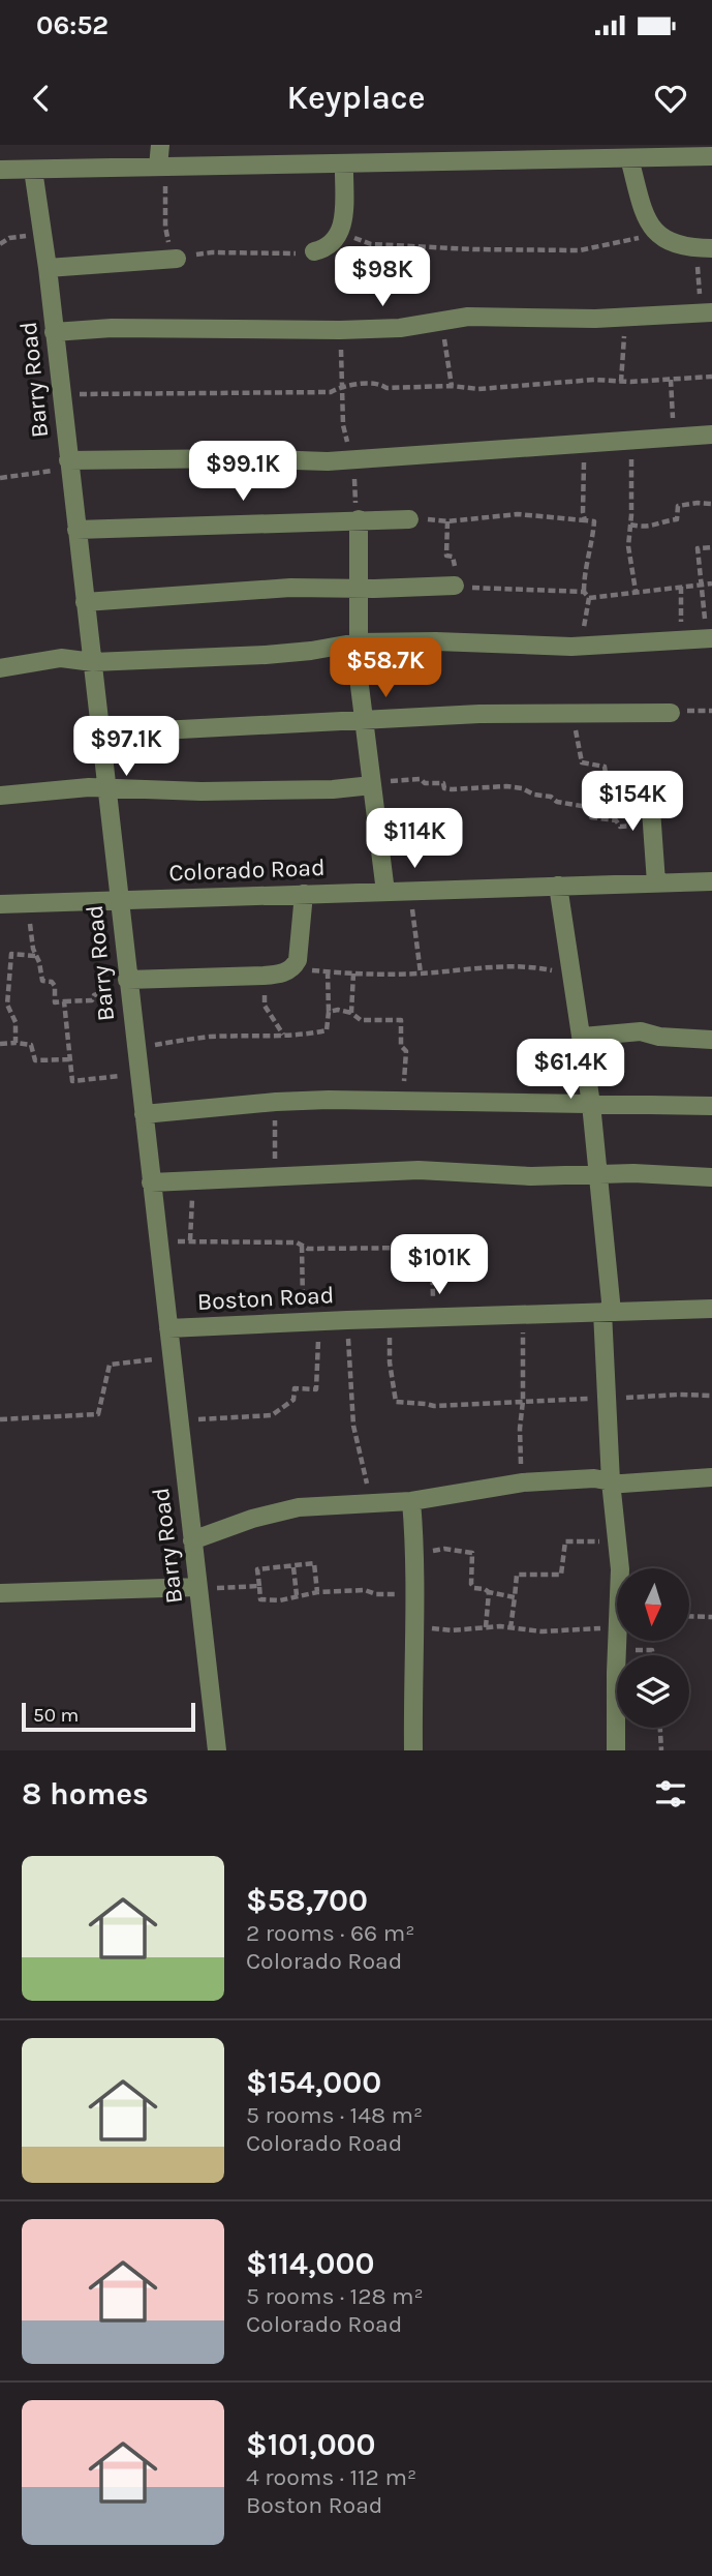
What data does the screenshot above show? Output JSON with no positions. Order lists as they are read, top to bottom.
{
  "streets": {
    "street": ["Barry Road", "Colorado Road", "Boston Road"]
  },
  "crossings": [
    ["Barry Road", "Colorado Road"],
    ["Barry Road", "Boston Road"]
  ],
  "scale_bar": "50 m",
  "north": "bottom",
  "page": {
    "status": "06:52",
    "header": "Keyplace",
    "price": [
      "$98K",
      "$99.1K",
      "$58.7K",
      "$97.1K",
      "$154K",
      "$114K",
      "$61.4K",
      "$101K"
    ],
    "scale": "50 m",
    "heading": "8 homes",
    "list": [
      {
        "name": "$58,700",
        "note": "2 rooms · 66 m² · Colorado Road"
      },
      {
        "name": "$154,000",
        "note": "5 rooms · 148 m² · Colorado Road"
      },
      {
        "name": "$114,000",
        "note": "5 rooms · 128 m² · Colorado Road"
      },
      {
        "name": "$101,000",
        "note": "4 rooms · 112 m² · Boston Road"
      }
    ]
  }
}
